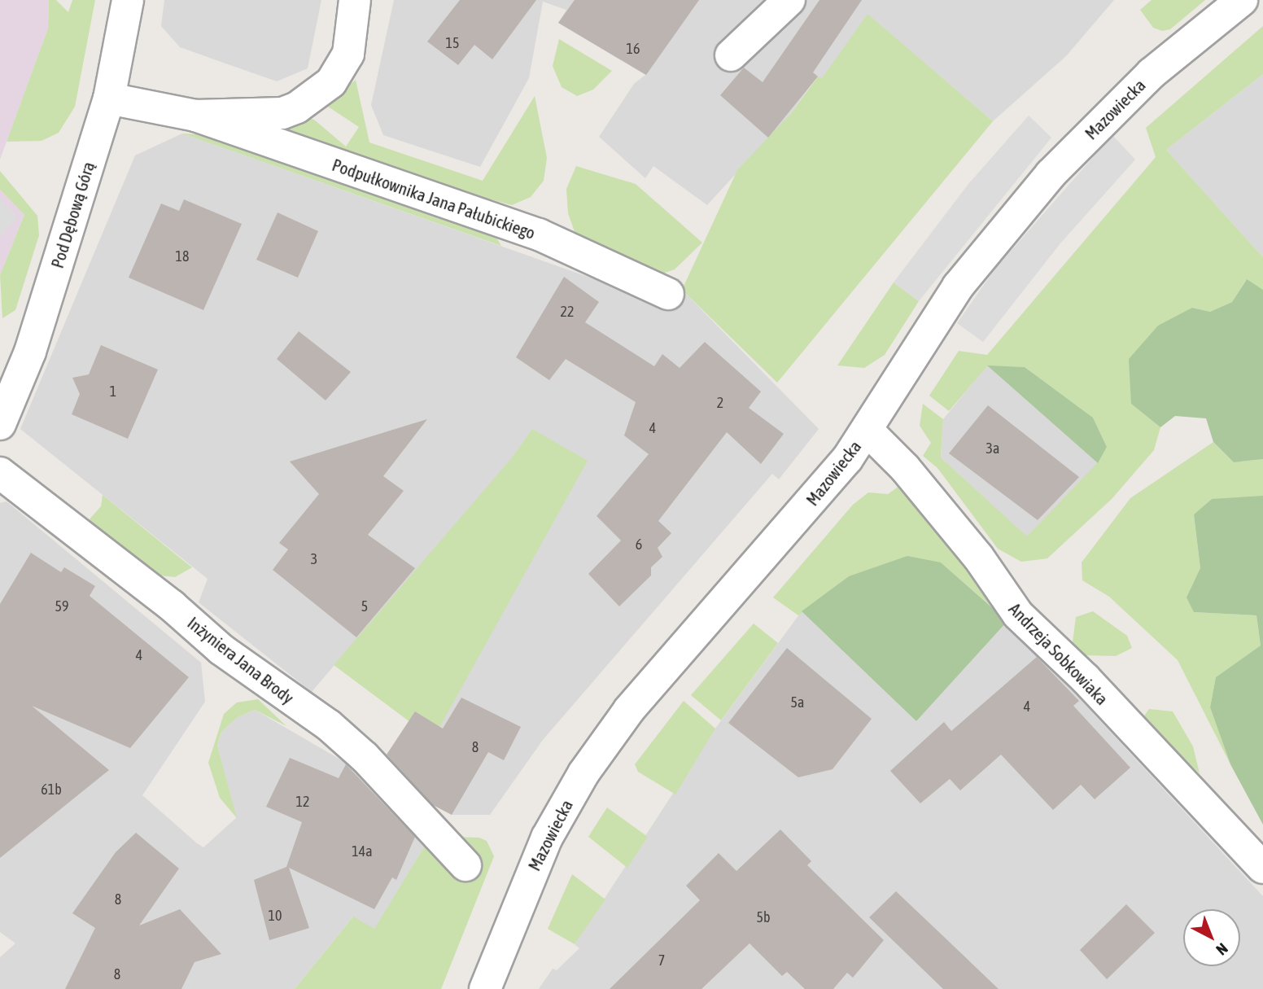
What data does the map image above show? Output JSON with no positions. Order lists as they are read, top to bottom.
{
  "streets": {
    "street": [
      "Mazowiecka",
      "Podpułkownika Jana Pałubickiego",
      "Pod Dębową Górą",
      "Andrzeja Sobkowiaka",
      "Inżyniera Jana Brody"
    ]
  },
  "crossings": [
    ["Mazowiecka", "Andrzeja Sobkowiaka"],
    ["Podpułkownika Jana Pałubickiego", "Pod Dębową Górą"]
  ],
  "house_numbers": [
    "15",
    "16",
    "18",
    "22",
    "1",
    "2",
    "4",
    "3a",
    "6",
    "3",
    "59",
    "5",
    "4",
    "5a",
    "4",
    "8",
    "61b",
    "12",
    "14a",
    "8",
    "10",
    "5b",
    "7",
    "8"
  ],
  "north": "bottom right"
}
